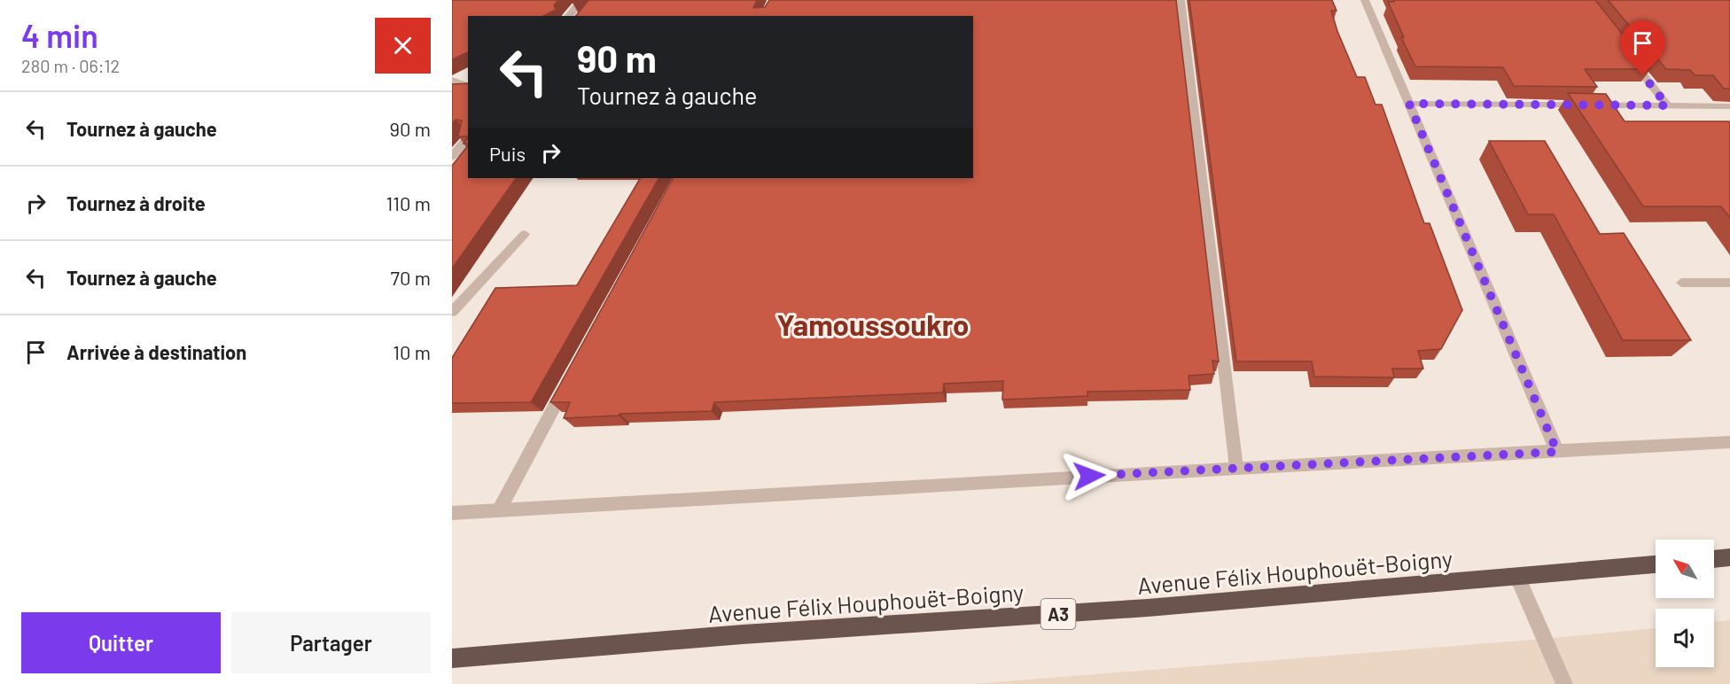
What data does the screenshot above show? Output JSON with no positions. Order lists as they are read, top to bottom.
{
  "streets": {
    "highway": ["Avenue Félix Houphouët-Boigny", "A3"]
  },
  "districts": ["Yamoussoukro"],
  "north": "top left",
  "page": {
    "heading": ["4 min", "280 m · 06:12"],
    "turn": ["90 m", "Tournez à gauche"],
    "list": [
      {
        "name": "Tournez à gauche",
        "value": "90 m"
      },
      {
        "name": "Tournez à droite",
        "value": "110 m"
      },
      {
        "name": "Tournez à gauche",
        "value": "70 m"
      },
      {
        "name": "Arrivée à destination",
        "value": "10 m"
      }
    ],
    "then": "Puis",
    "buttons": ["Quitter", "Partager"]
  }
}
